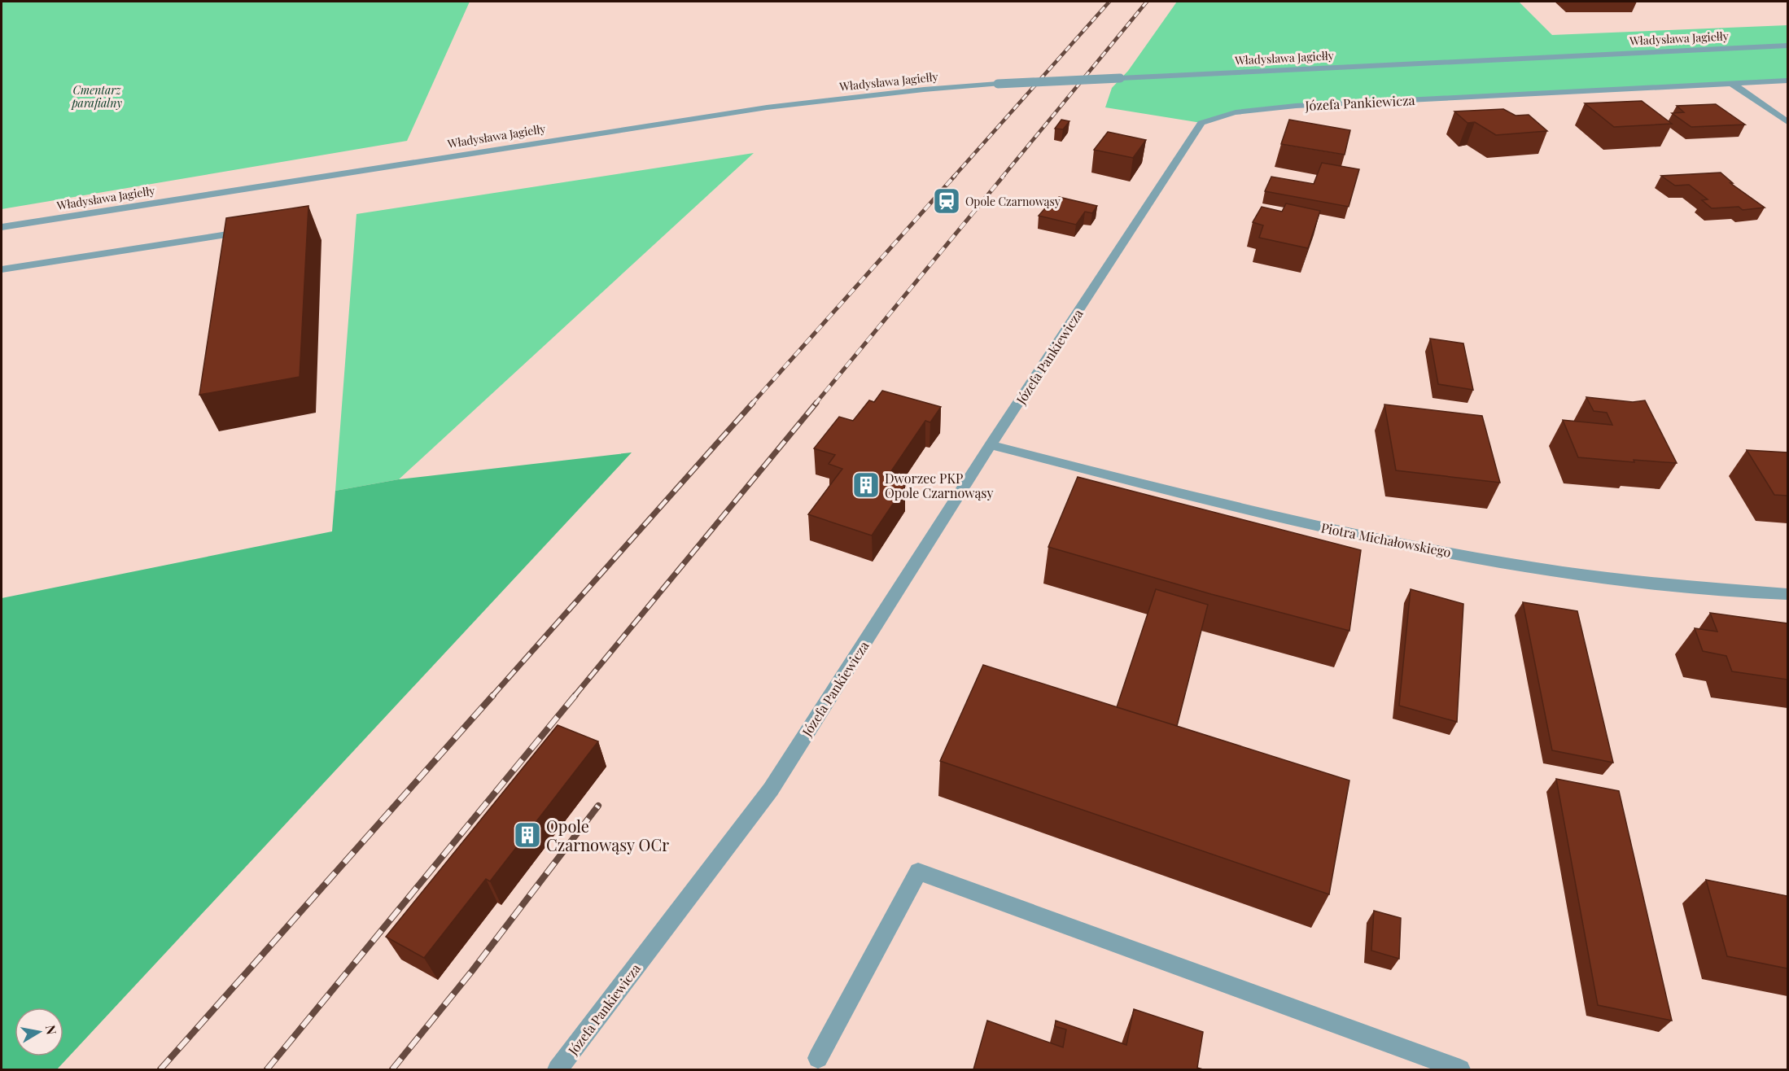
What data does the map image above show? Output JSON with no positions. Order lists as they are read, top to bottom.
{
  "streets": {
    "street": ["Władysława Jagiełły", "Józefa Pankiewicza", "Piotra Michałowskiego"]
  },
  "crossings": [
    ["Józefa Pankiewicza", "Piotra Michałowskiego"]
  ],
  "parks": ["Cmentarz parafialny"],
  "places": {
    "station": ["Opole Czarnowąsy"],
    "building": ["Dworzec PKP Opole Czarnowąsy", "Opole Czarnowąsy OCr"]
  },
  "north": "right"
}
